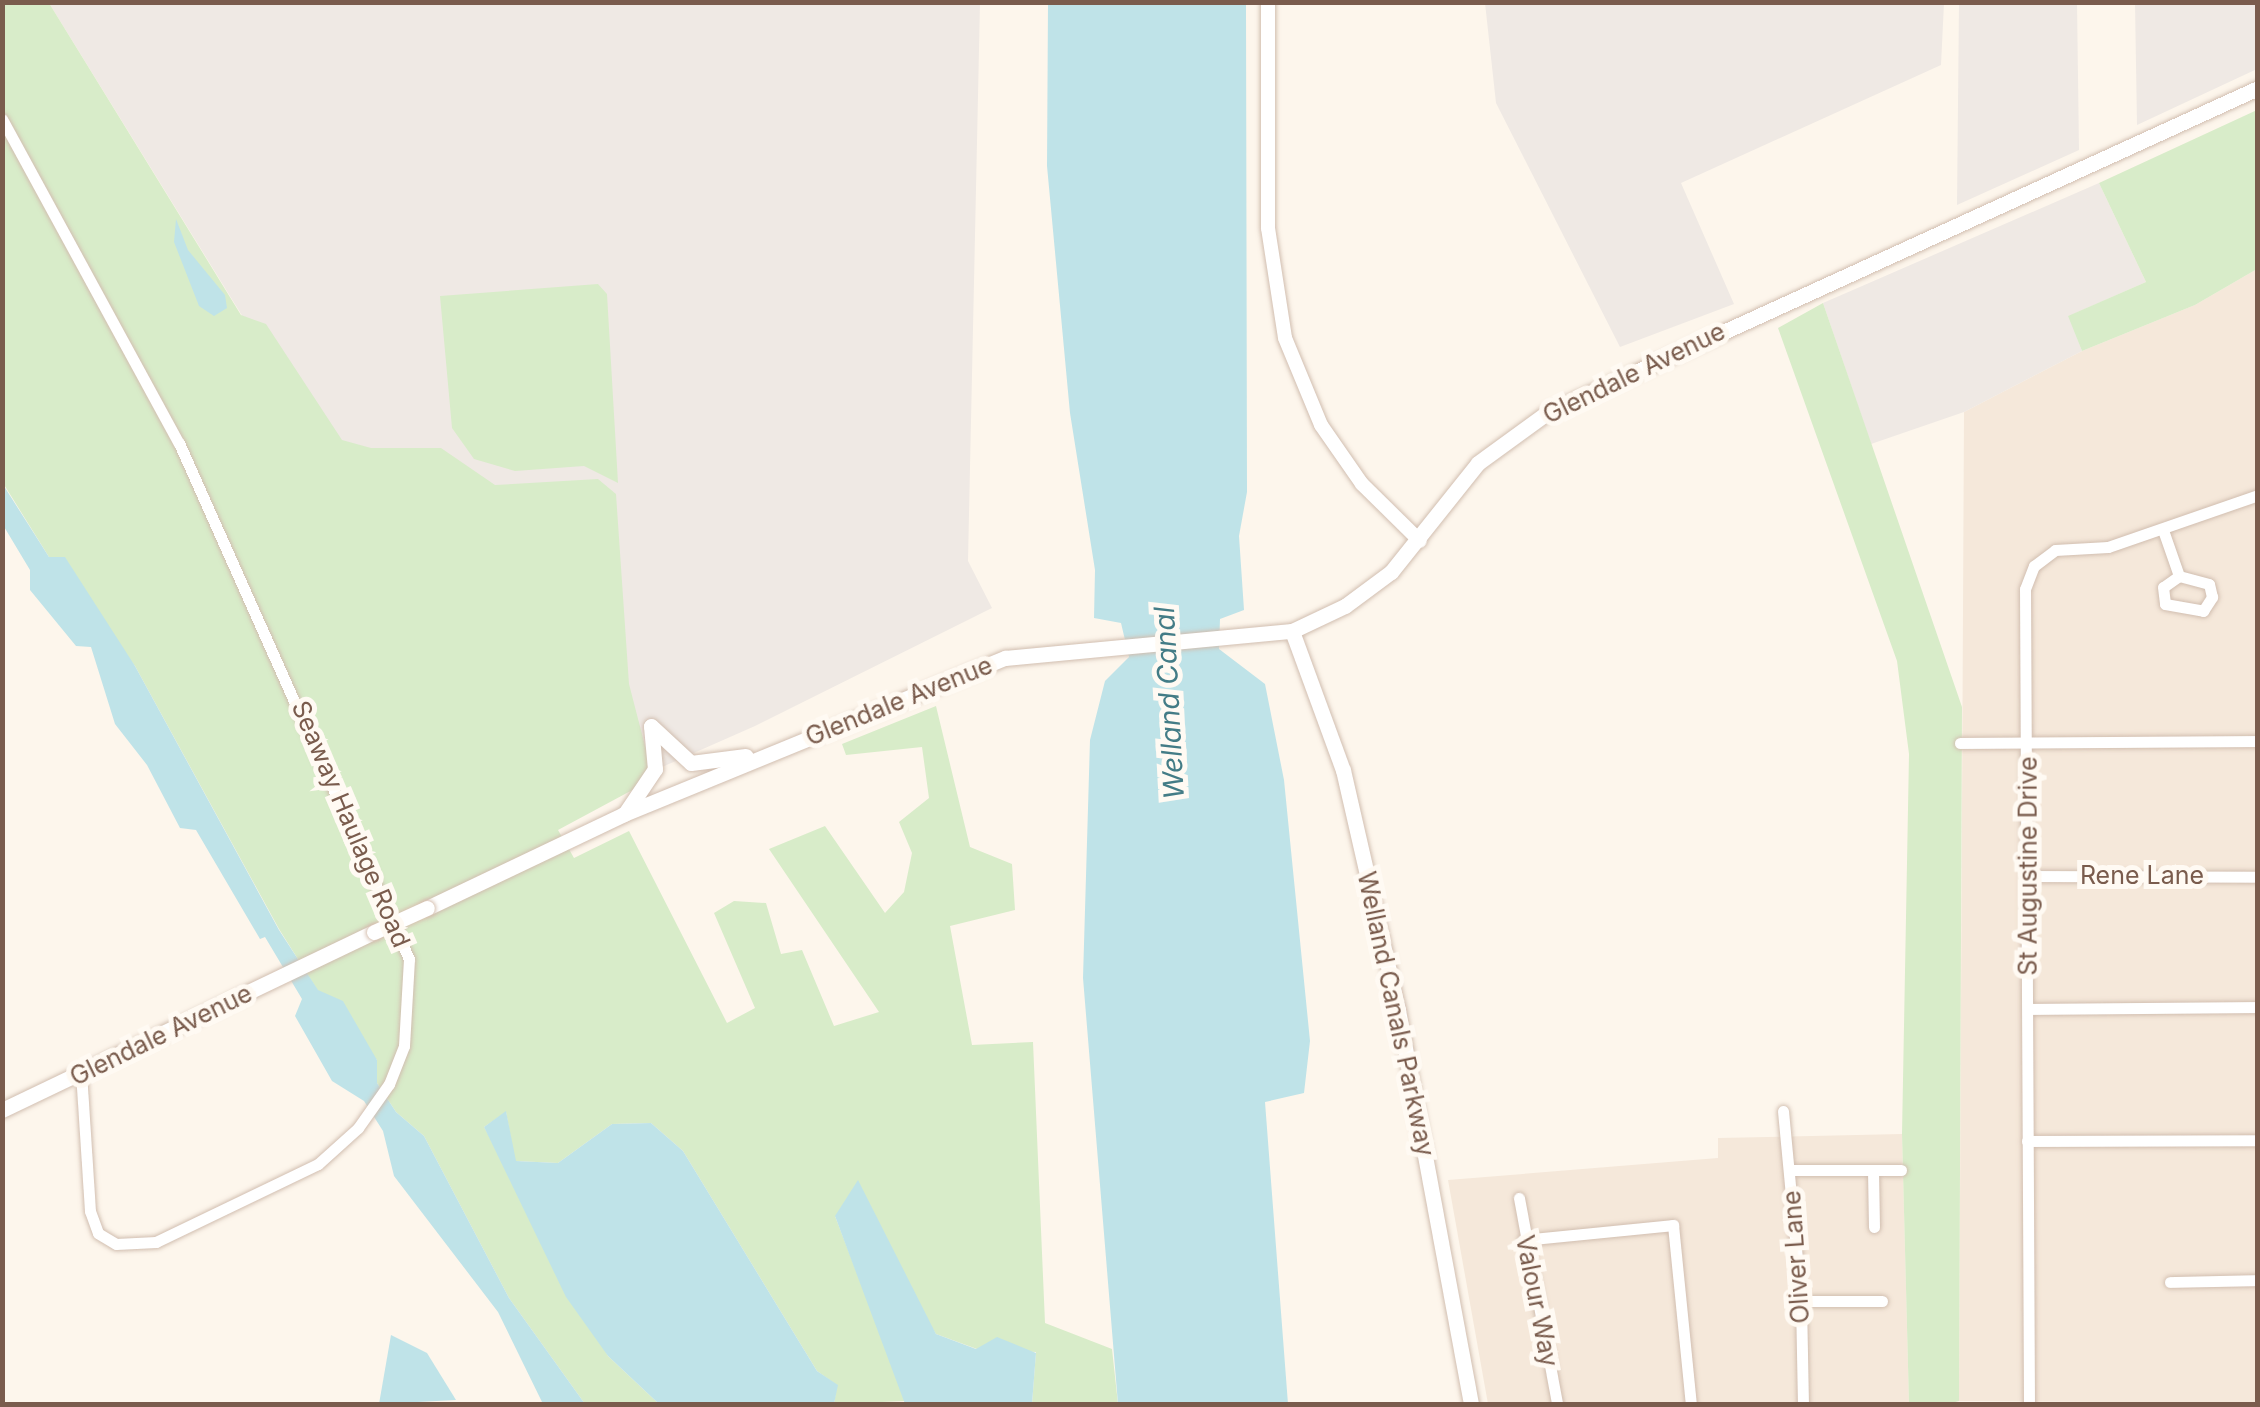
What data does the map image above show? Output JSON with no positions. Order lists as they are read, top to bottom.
{
  "streets": {
    "main road": ["Glendale Avenue", "Welland Canals Parkway"],
    "street": [
      "Seaway Haulage Road",
      "St Augustine Drive",
      "Rene Lane",
      "Oliver Lane",
      "Valour Way"
    ]
  },
  "crossings": [
    ["Glendale Avenue", "Seaway Haulage Road"],
    ["Glendale Avenue", "Welland Canals Parkway"],
    ["St Augustine Drive", "Rene Lane"]
  ],
  "water": ["Welland Canal"]
}
